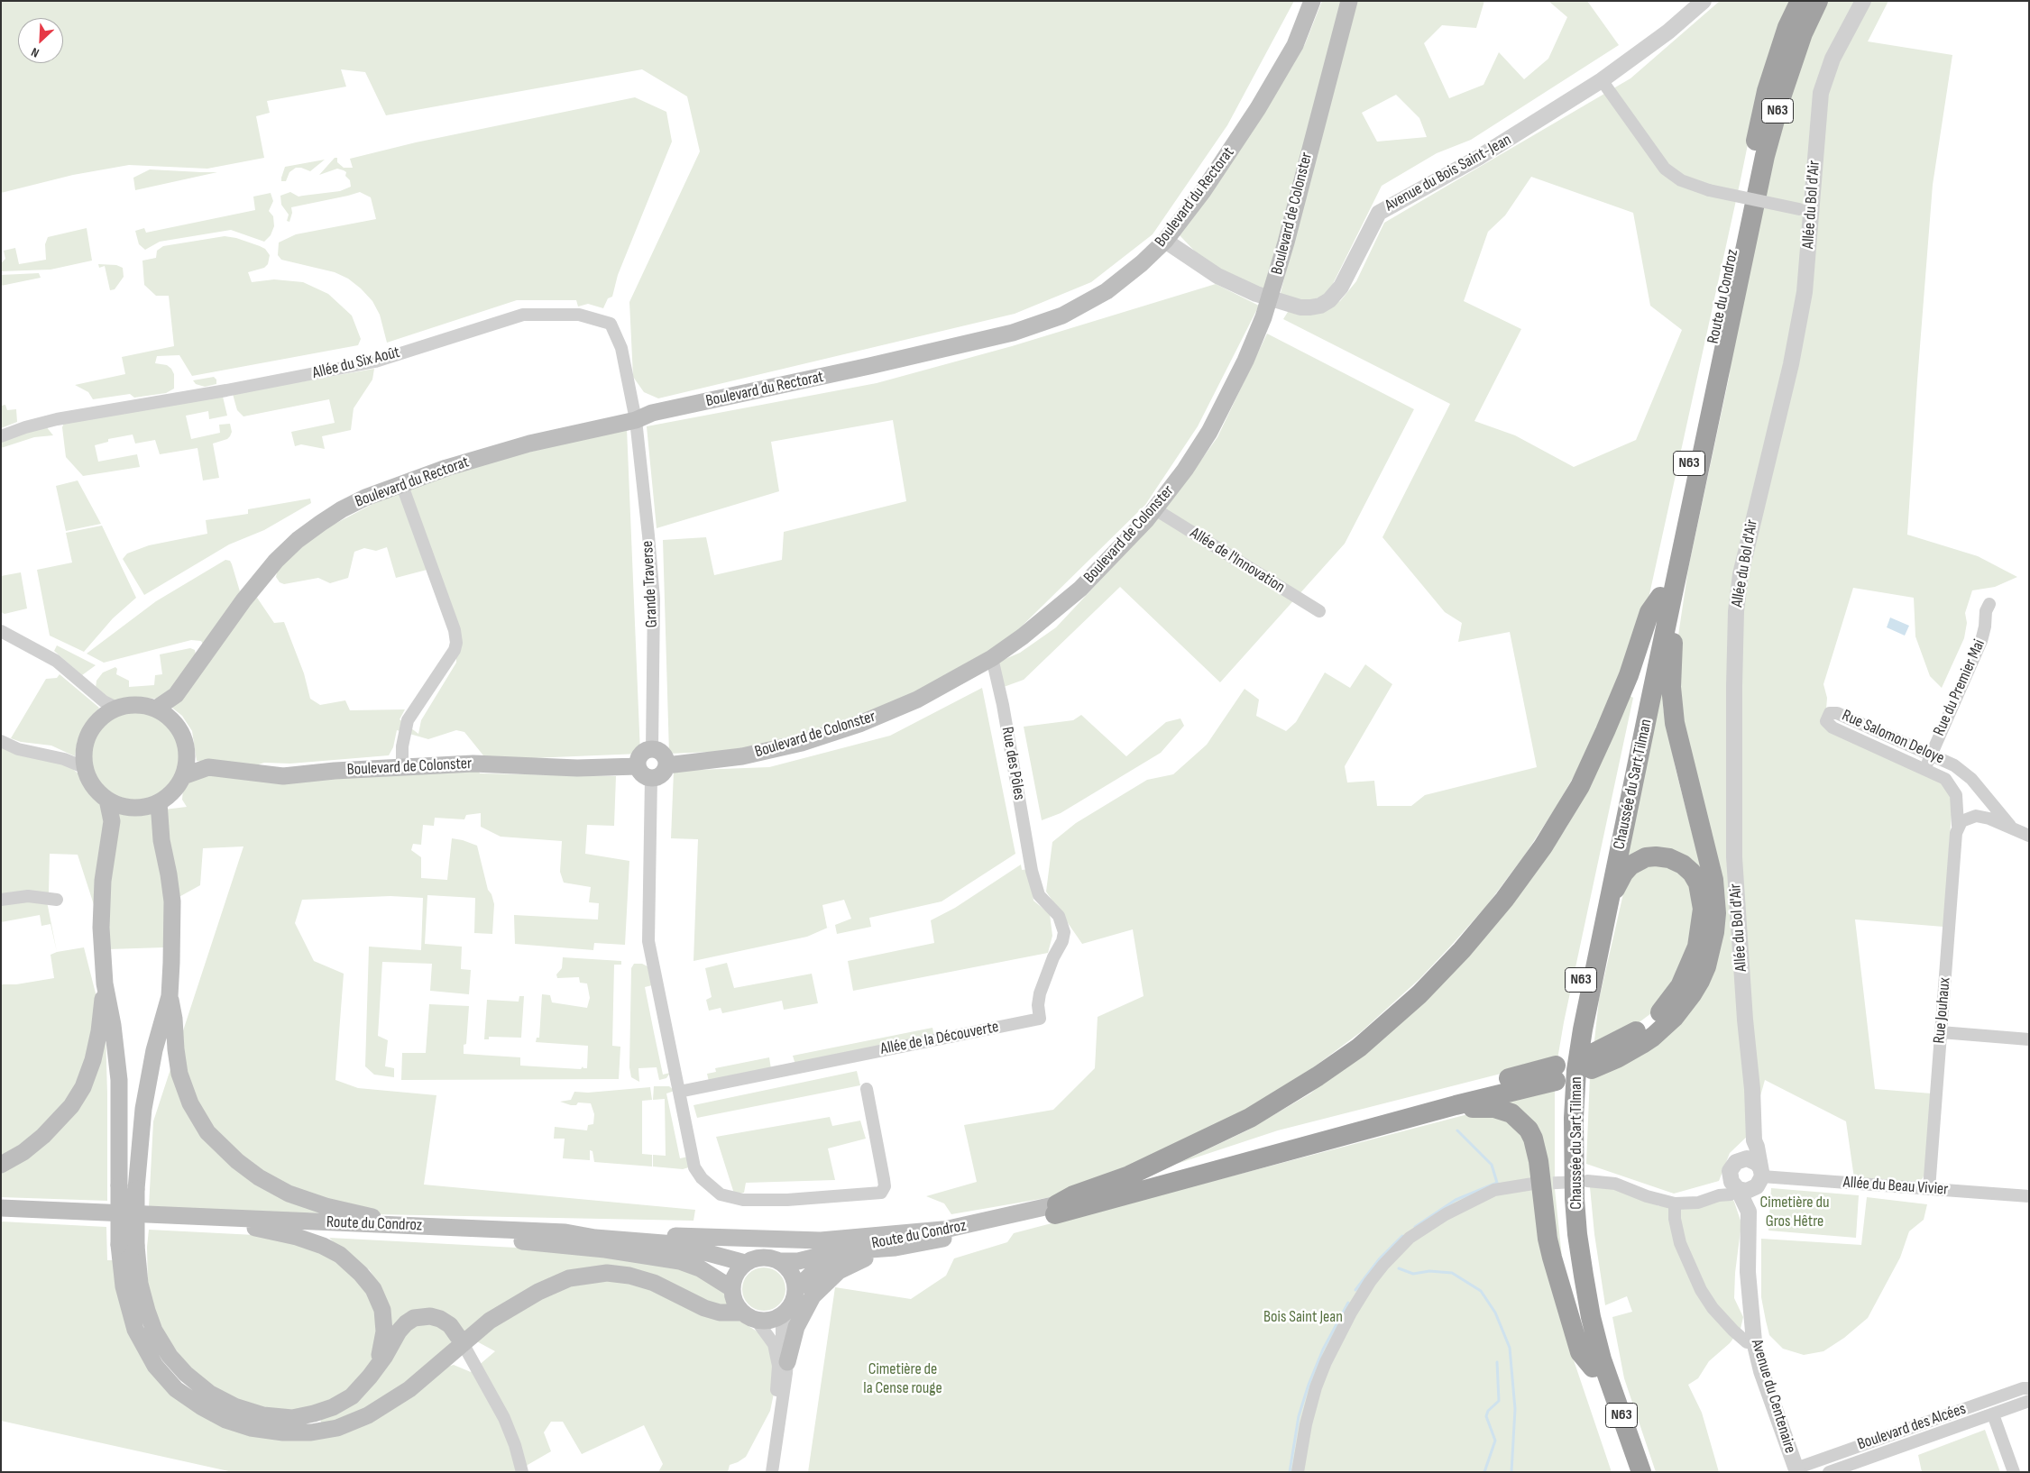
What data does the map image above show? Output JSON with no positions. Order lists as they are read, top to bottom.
{
  "streets": {
    "highway": ["N63", "Route du Condroz", "Chaussée du Sart Tilman"],
    "main road": ["Boulevard du Rectorat", "Boulevard de Colonster"],
    "street": [
      "Avenue du Bois Saint-Jean",
      "Allée du Bol d'Air",
      "Allée du Six Août",
      "Allée de l'Innovation",
      "Grande Traverse",
      "Rue du Premier Mai",
      "Rue Salomon Deloye",
      "Rue des Pôles",
      "Rue Jouhaux",
      "Allée de la Découverte",
      "Allée du Beau Vivier",
      "Avenue du Centenaire",
      "Boulevard des Alcées"
    ]
  },
  "crossings": [
    ["Avenue du Bois Saint-Jean", "Boulevard du Rectorat"],
    ["Avenue du Bois Saint-Jean", "Boulevard de Colonster"],
    ["Boulevard du Rectorat", "Boulevard de Colonster"],
    ["Boulevard du Rectorat", "Allée du Six Août"],
    ["Boulevard du Rectorat", "Grande Traverse"],
    ["Allée du Bol d'Air", "Allée du Beau Vivier"],
    ["Allée du Bol d'Air", "Avenue du Centenaire"],
    ["Boulevard de Colonster", "Allée de l'Innovation"],
    ["Boulevard de Colonster", "Grande Traverse"],
    ["Boulevard de Colonster", "Rue des Pôles"],
    ["Route du Condroz", "Chaussée du Sart Tilman"],
    ["Allée du Six Août", "Grande Traverse"],
    ["Rue du Premier Mai", "Rue Salomon Deloye"],
    ["Rue Salomon Deloye", "Rue Jouhaux"],
    ["Rue des Pôles", "Allée de la Découverte"],
    ["Rue Jouhaux", "Allée du Beau Vivier"],
    ["Allée du Beau Vivier", "Avenue du Centenaire"],
    ["Avenue du Centenaire", "Boulevard des Alcées"]
  ],
  "parks": ["Cimetière du Gros Hêtre", "Bois Saint Jean", "Cimetière de la Cense rouge"],
  "north": "bottom left"
}
